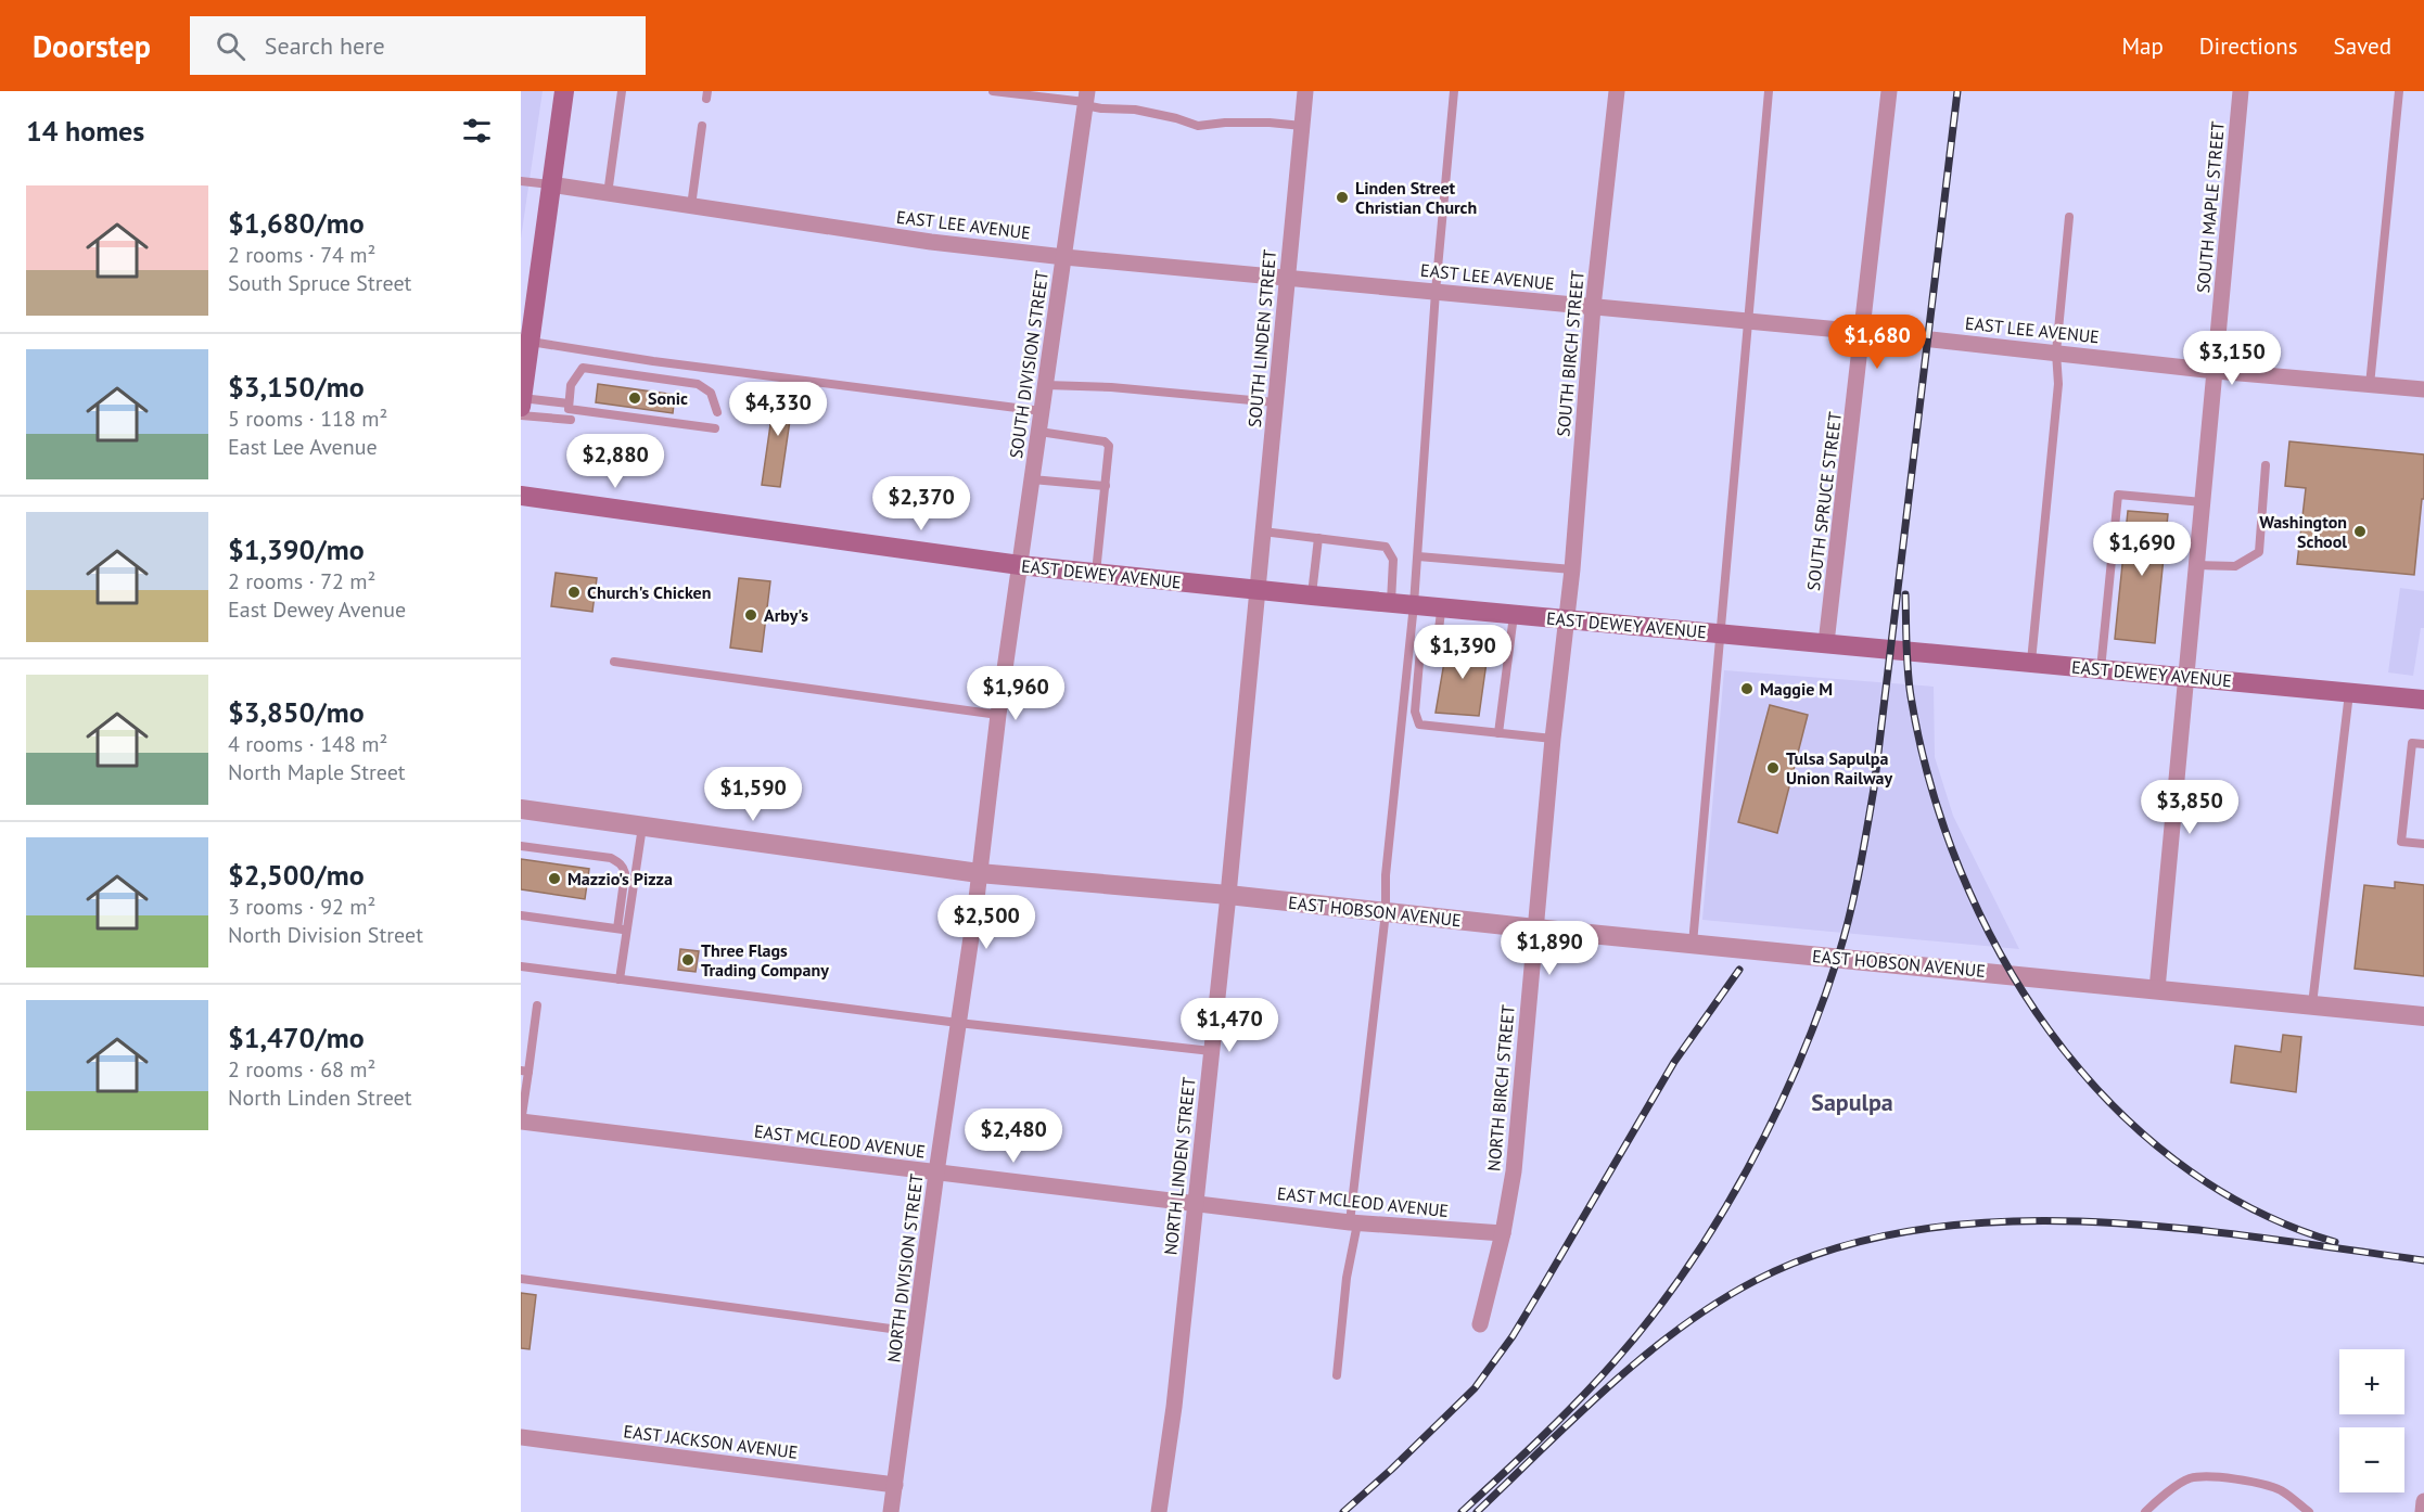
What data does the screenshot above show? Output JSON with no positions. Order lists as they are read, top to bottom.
{
  "streets": {
    "main road": ["EAST DEWEY AVENUE"],
    "street": [
      "SOUTH MAPLE STREET",
      "EAST LEE AVENUE",
      "SOUTH LINDEN STREET",
      "SOUTH BIRCH STREET",
      "SOUTH DIVISION STREET",
      "SOUTH SPRUCE STREET",
      "EAST HOBSON AVENUE",
      "NORTH BIRCH STREET",
      "EAST MCLEOD AVENUE",
      "NORTH LINDEN STREET",
      "NORTH DIVISION STREET",
      "EAST JACKSON AVENUE"
    ]
  },
  "crossings": [
    ["SOUTH MAPLE STREET", "EAST LEE AVENUE"],
    ["SOUTH MAPLE STREET", "EAST DEWEY AVENUE"],
    ["SOUTH MAPLE STREET", "EAST HOBSON AVENUE"],
    ["EAST LEE AVENUE", "SOUTH LINDEN STREET"],
    ["EAST LEE AVENUE", "SOUTH BIRCH STREET"],
    ["EAST LEE AVENUE", "SOUTH DIVISION STREET"],
    ["EAST LEE AVENUE", "SOUTH SPRUCE STREET"],
    ["SOUTH LINDEN STREET", "EAST DEWEY AVENUE"],
    ["SOUTH LINDEN STREET", "NORTH LINDEN STREET"],
    ["SOUTH BIRCH STREET", "EAST DEWEY AVENUE"],
    ["SOUTH BIRCH STREET", "NORTH BIRCH STREET"],
    ["SOUTH DIVISION STREET", "EAST DEWEY AVENUE"],
    ["SOUTH DIVISION STREET", "NORTH DIVISION STREET"],
    ["SOUTH SPRUCE STREET", "EAST DEWEY AVENUE"],
    ["EAST DEWEY AVENUE", "NORTH BIRCH STREET"],
    ["EAST DEWEY AVENUE", "NORTH LINDEN STREET"],
    ["EAST DEWEY AVENUE", "NORTH DIVISION STREET"],
    ["EAST HOBSON AVENUE", "NORTH BIRCH STREET"],
    ["EAST HOBSON AVENUE", "NORTH LINDEN STREET"],
    ["EAST HOBSON AVENUE", "NORTH DIVISION STREET"],
    ["NORTH BIRCH STREET", "EAST MCLEOD AVENUE"],
    ["EAST MCLEOD AVENUE", "NORTH LINDEN STREET"],
    ["EAST MCLEOD AVENUE", "NORTH DIVISION STREET"],
    ["NORTH DIVISION STREET", "EAST JACKSON AVENUE"]
  ],
  "districts": ["Sapulpa"],
  "places": [
    "Linden Street Christian Church",
    "Sonic",
    "Washington School",
    "Church's Chicken",
    "Arby's",
    "Maggie M",
    "Tulsa Sapulpa Union Railway",
    "Mazzio's Pizza",
    "Three Flags Trading Company"
  ],
  "page": {
    "header": "Doorstep",
    "search": "Search here",
    "nav": ["Map", "Directions", "Saved"],
    "heading": "14 homes",
    "list": [
      {
        "name": "$1,680/mo",
        "note": "2 rooms · 74 m² · South Spruce Street"
      },
      {
        "name": "$3,150/mo",
        "note": "5 rooms · 118 m² · East Lee Avenue"
      },
      {
        "name": "$1,390/mo",
        "note": "2 rooms · 72 m² · East Dewey Avenue"
      },
      {
        "name": "$3,850/mo",
        "note": "4 rooms · 148 m² · North Maple Street"
      },
      {
        "name": "$2,500/mo",
        "note": "3 rooms · 92 m² · North Division Street"
      },
      {
        "name": "$1,470/mo",
        "note": "2 rooms · 68 m² · North Linden Street"
      }
    ],
    "price": [
      "$1,680",
      "$3,150",
      "$4,330",
      "$2,880",
      "$2,370",
      "$1,690",
      "$1,390",
      "$1,960",
      "$1,590",
      "$3,850",
      "$2,500",
      "$1,890",
      "$1,470",
      "$2,480"
    ],
    "map_buttons": ["+", "−"]
  }
}
